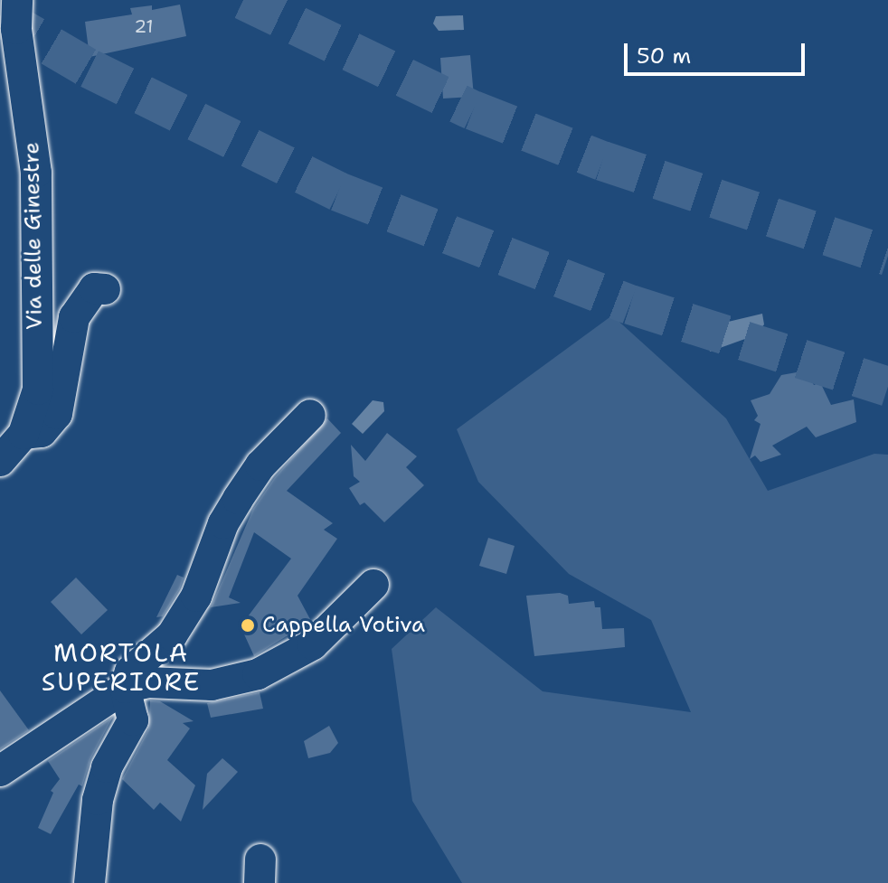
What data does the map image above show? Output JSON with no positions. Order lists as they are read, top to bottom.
{
  "streets": {
    "street": ["Via delle Ginestre"]
  },
  "districts": ["MORTOLA SUPERIORE"],
  "places": ["Cappella Votiva"],
  "house_numbers": ["21"],
  "scale_bar": "50 m"
}
